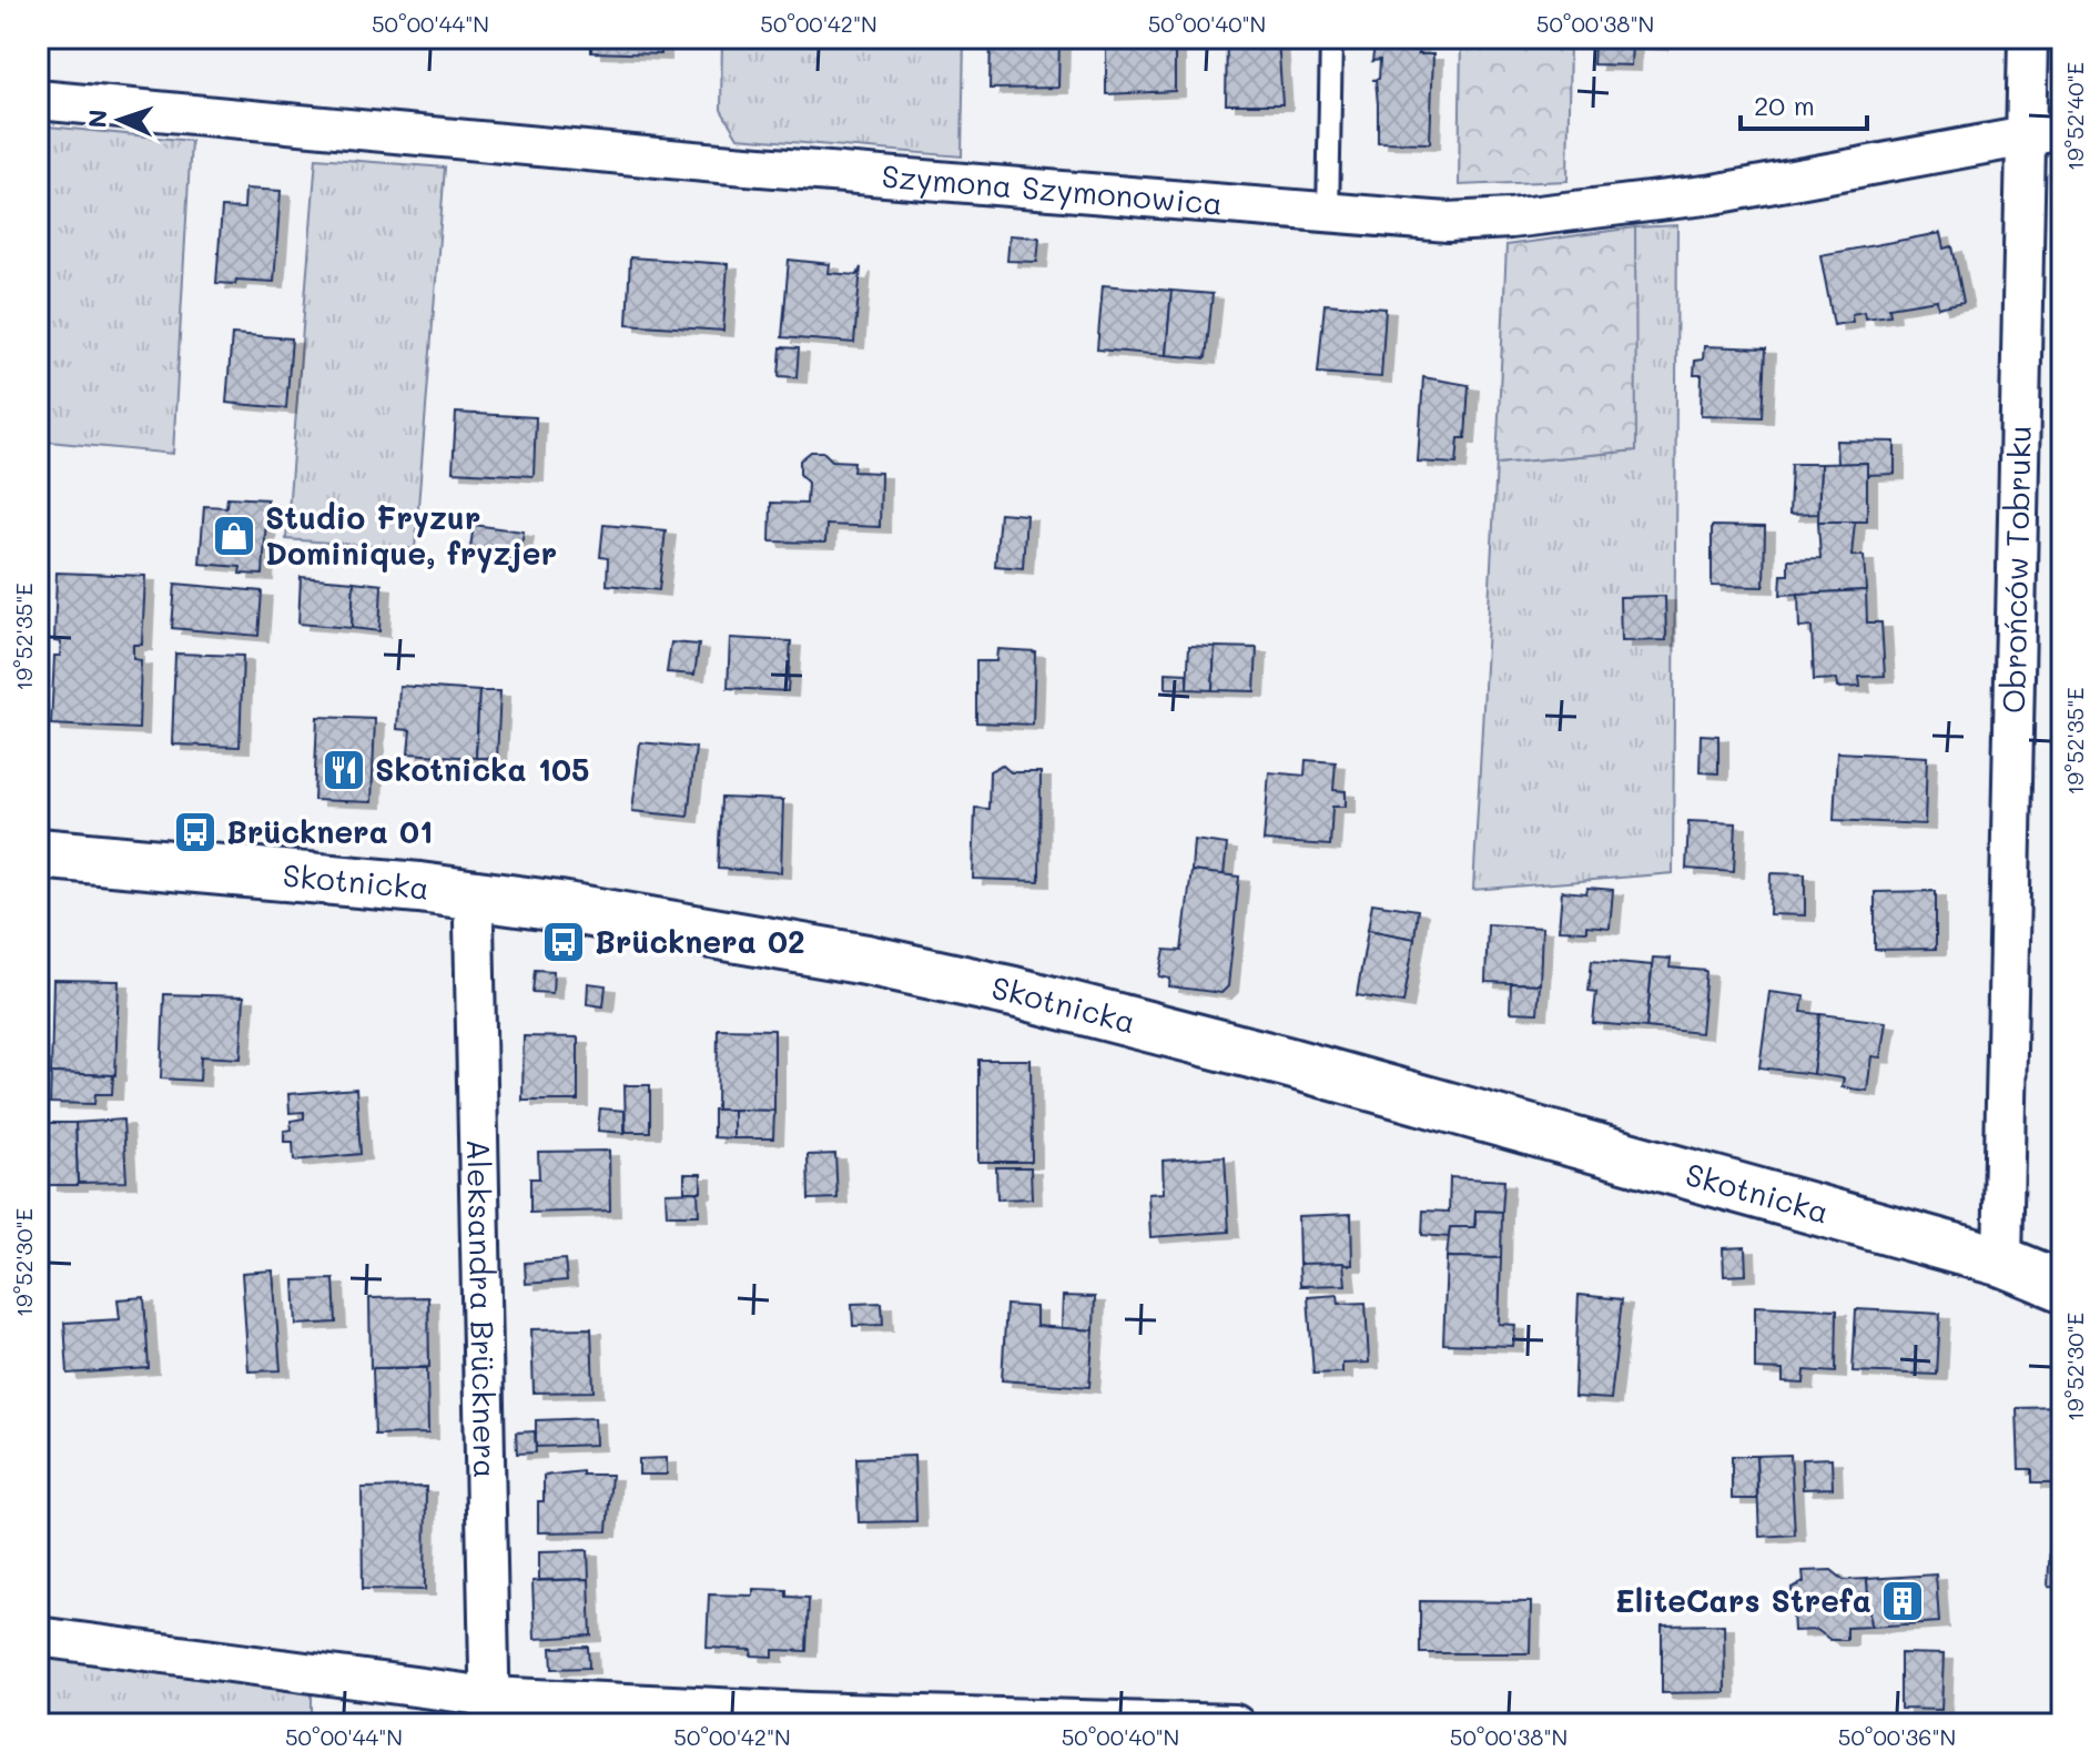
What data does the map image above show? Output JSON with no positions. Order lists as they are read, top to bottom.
{
  "streets": {
    "street": [
      "Szymona Szymonowica",
      "Obrońców Tobruku",
      "Skotnicka",
      "Aleksandra Brücknera"
    ]
  },
  "crossings": [
    ["Szymona Szymonowica", "Obrońców Tobruku"],
    ["Obrońców Tobruku", "Skotnicka"],
    ["Skotnicka", "Aleksandra Brücknera"]
  ],
  "places": {
    "shop": ["Studio Fryzur Dominique, fryzjer"],
    "restaurant": ["Skotnicka 105"],
    "bus stop": ["Brücknera 01", "Brücknera 02"],
    "building": ["EliteCars Strefa"]
  },
  "scale_bar": "20 m",
  "north": "left",
  "coordinates": [
    "50°00'44\"N",
    "50°00'42\"N",
    "50°00'40\"N",
    "50°00'38\"N",
    "19°52'40\"E",
    "19°52'35\"E",
    "19°52'30\"E",
    "50°00'36\"N"
  ]
}
